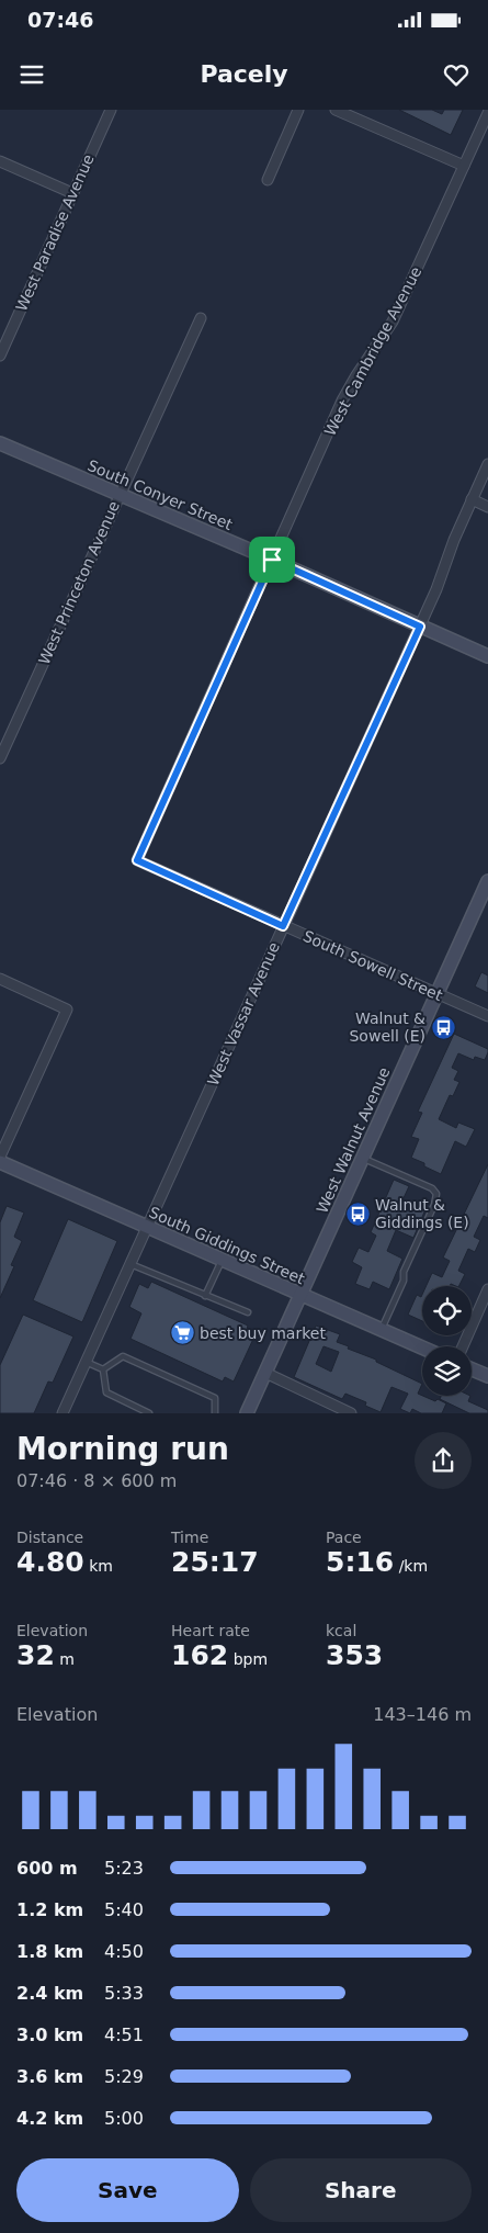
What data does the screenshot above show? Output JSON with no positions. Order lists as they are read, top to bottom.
{
  "streets": {
    "street": [
      "West Paradise Avenue",
      "West Cambridge Avenue",
      "South Conyer Street",
      "West Princeton Avenue",
      "South Sowell Street",
      "West Vassar Avenue",
      "West Walnut Avenue",
      "South Giddings Street"
    ]
  },
  "crossings": [
    ["West Cambridge Avenue", "South Conyer Street"],
    ["West Cambridge Avenue", "South Sowell Street"],
    ["South Conyer Street", "West Princeton Avenue"],
    ["South Conyer Street", "West Vassar Avenue"],
    ["South Sowell Street", "West Vassar Avenue"],
    ["South Sowell Street", "West Walnut Avenue"],
    ["West Vassar Avenue", "South Giddings Street"],
    ["West Walnut Avenue", "South Giddings Street"]
  ],
  "places": {
    "bus stop": ["Walnut & Sowell (E)", "Walnut & Giddings (E)"],
    "supermarket": ["best buy market"]
  },
  "page": {
    "status": "07:46",
    "header": "Pacely",
    "heading": ["Morning run", "07:46 · 8 × 600 m"],
    "stats": [
      ["Distance", "4.80 km"],
      ["Time", "25:17"],
      ["Pace", "5:16 /km"],
      ["Elevation", "32 m"],
      ["Heart rate", "162 bpm"],
      ["kcal", "353"]
    ],
    "chart": ["Elevation", "143–146 m"],
    "list": [
      {
        "name": "600 m",
        "note": "5:23"
      },
      {
        "name": "1.2 km",
        "note": "5:40"
      },
      {
        "name": "1.8 km",
        "note": "4:50"
      },
      {
        "name": "2.4 km",
        "note": "5:33"
      },
      {
        "name": "3.0 km",
        "note": "4:51"
      },
      {
        "name": "3.6 km",
        "note": "5:29"
      },
      {
        "name": "4.2 km",
        "note": "5:00"
      }
    ],
    "buttons": ["Save", "Share"]
  }
}
